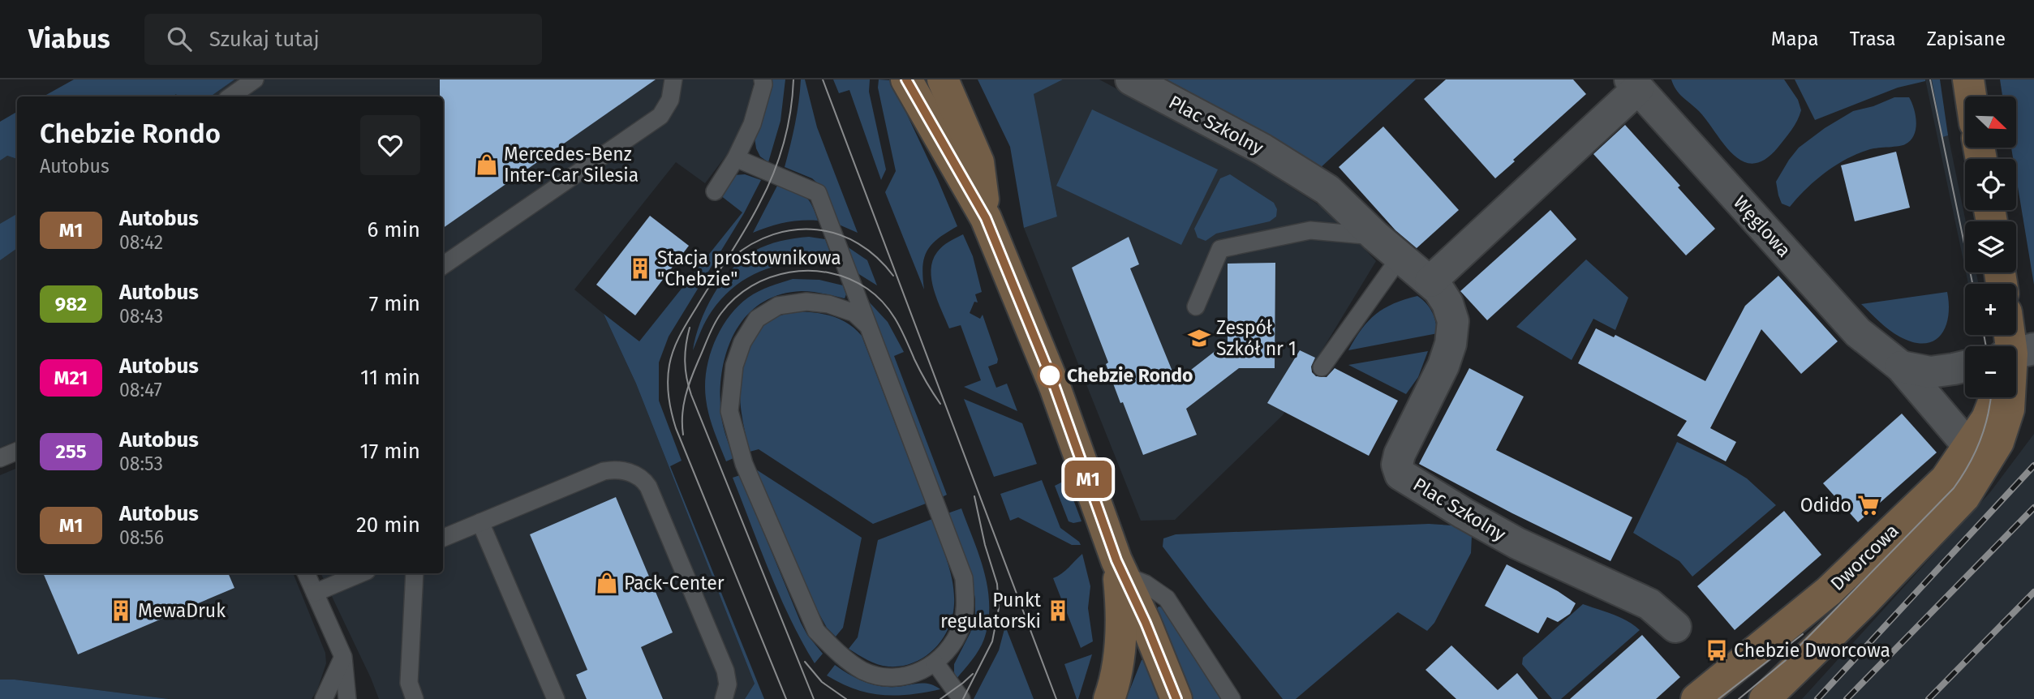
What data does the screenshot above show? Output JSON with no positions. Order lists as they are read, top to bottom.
{
  "streets": {
    "main road": ["Dworcowa"],
    "street": ["Plac Szkolny", "Węglowa"]
  },
  "crossings": [
    ["Węglowa", "Dworcowa"]
  ],
  "places": {
    "shop": ["Mercedes-Benz Inter-Car Silesia", "Pack-Center"],
    "building": ["Stacja prostownikowa \"Chebzie\"", "MewaDruk", "Punkt regulatorski"],
    "school or university": ["Zespół Szkół nr 1"],
    "other": ["Chebzie Rondo"],
    "supermarket": ["Odido"],
    "bus stop": ["Chebzie Dworcowa"]
  },
  "lines": ["bus line M1"],
  "north": "bottom right",
  "page": {
    "header": "Viabus",
    "search": "Szukaj tutaj",
    "nav": ["Mapa", "Trasa", "Zapisane"],
    "on_map": "M1",
    "map_buttons": ["+", "−"],
    "heading": ["Chebzie Rondo", "Autobus"],
    "list": [
      {
        "mark": "M1",
        "name": "Autobus",
        "note": "08:42",
        "value": "6 min"
      },
      {
        "mark": "982",
        "name": "Autobus",
        "note": "08:43",
        "value": "7 min"
      },
      {
        "mark": "M21",
        "name": "Autobus",
        "note": "08:47",
        "value": "11 min"
      },
      {
        "mark": "255",
        "name": "Autobus",
        "note": "08:53",
        "value": "17 min"
      },
      {
        "mark": "M1",
        "name": "Autobus",
        "note": "08:56",
        "value": "20 min"
      }
    ]
  }
}
